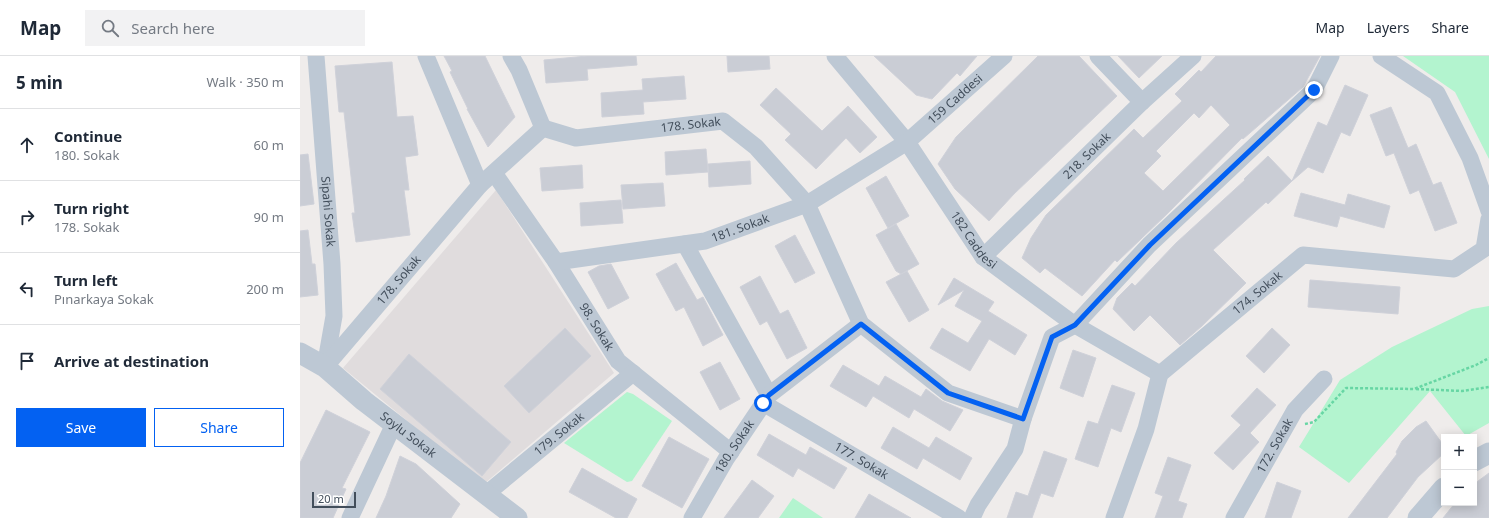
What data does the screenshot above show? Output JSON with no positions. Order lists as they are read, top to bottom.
{
  "streets": {
    "street": [
      "159 Caddesi",
      "178. Sokak",
      "218. Sokak",
      "Sipahi Sokak",
      "181. Sokak",
      "182 Caddesi",
      "174. Sokak",
      "98. Sokak",
      "179. Sokak",
      "Soylu Sokak",
      "172. Sokak",
      "180. Sokak",
      "177. Sokak"
    ]
  },
  "crossings": [
    ["159 Caddesi", "181. Sokak"],
    ["159 Caddesi", "182 Caddesi"],
    ["178. Sokak", "Sipahi Sokak"],
    ["178. Sokak", "181. Sokak"],
    ["178. Sokak", "98. Sokak"],
    ["178. Sokak", "Soylu Sokak"],
    ["178. Sokak", "180. Sokak"],
    ["218. Sokak", "182 Caddesi"],
    ["Sipahi Sokak", "Soylu Sokak"],
    ["181. Sokak", "182 Caddesi"],
    ["181. Sokak", "98. Sokak"],
    ["182 Caddesi", "174. Sokak"],
    ["98. Sokak", "179. Sokak"],
    ["98. Sokak", "180. Sokak"],
    ["179. Sokak", "Soylu Sokak"],
    ["180. Sokak", "177. Sokak"]
  ],
  "scale_bar": "20 m",
  "page": {
    "header": "Map",
    "search": "Search here",
    "nav": ["Map", "Layers", "Share"],
    "heading": ["5 min", "Walk · 350 m"],
    "list": [
      ["Continue", "180. Sokak", "60 m"],
      ["Turn right", "178. Sokak", "90 m"],
      ["Turn left", "Pınarkaya Sokak", "200 m"],
      "Arrive at destination"
    ],
    "buttons": ["Save", "Share"],
    "map_buttons": ["+", "−"],
    "scale": "20 m"
  }
}
